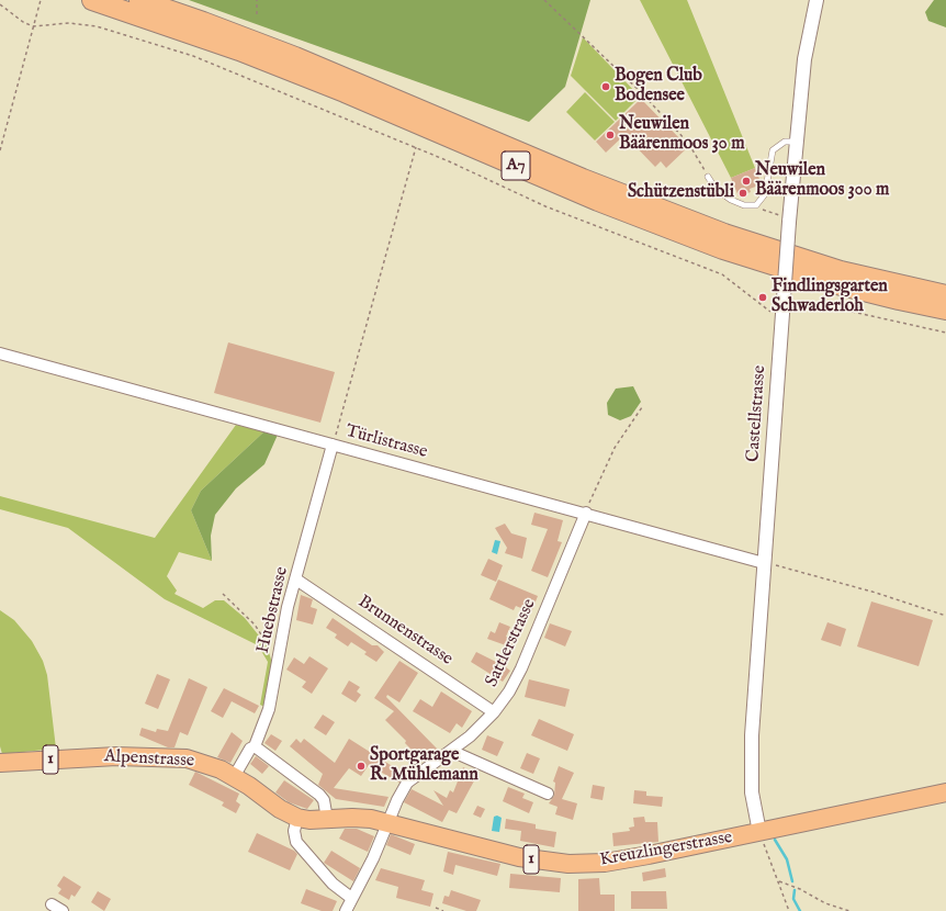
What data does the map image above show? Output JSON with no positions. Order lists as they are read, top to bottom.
{
  "streets": {
    "highway": ["A7"],
    "main road": ["1", "Alpenstrasse", "Kreuzlingerstrasse"],
    "street": [
      "Castellstrasse",
      "Türlistrasse",
      "Huebstrasse",
      "Brunnenstrasse",
      "Sattlerstrasse"
    ]
  },
  "crossings": [
    ["Castellstrasse", "Türlistrasse"],
    ["Castellstrasse", "Kreuzlingerstrasse"],
    ["Türlistrasse", "Huebstrasse"],
    ["Türlistrasse", "Sattlerstrasse"],
    ["Huebstrasse", "Brunnenstrasse"],
    ["Huebstrasse", "Alpenstrasse"],
    ["Brunnenstrasse", "Sattlerstrasse"],
    ["Sattlerstrasse", "Alpenstrasse"],
    ["Sattlerstrasse", "Kreuzlingerstrasse"],
    ["Alpenstrasse", "Kreuzlingerstrasse"]
  ],
  "places": [
    "Bogen Club Bodensee",
    "Neuwilen Bäärenmoos 30 m",
    "Neuwilen Bäärenmoos 300 m",
    "Schützenstübli",
    "Findlingsgarten Schwaderloh",
    "Sportgarage R. Mühlemann"
  ]
}
